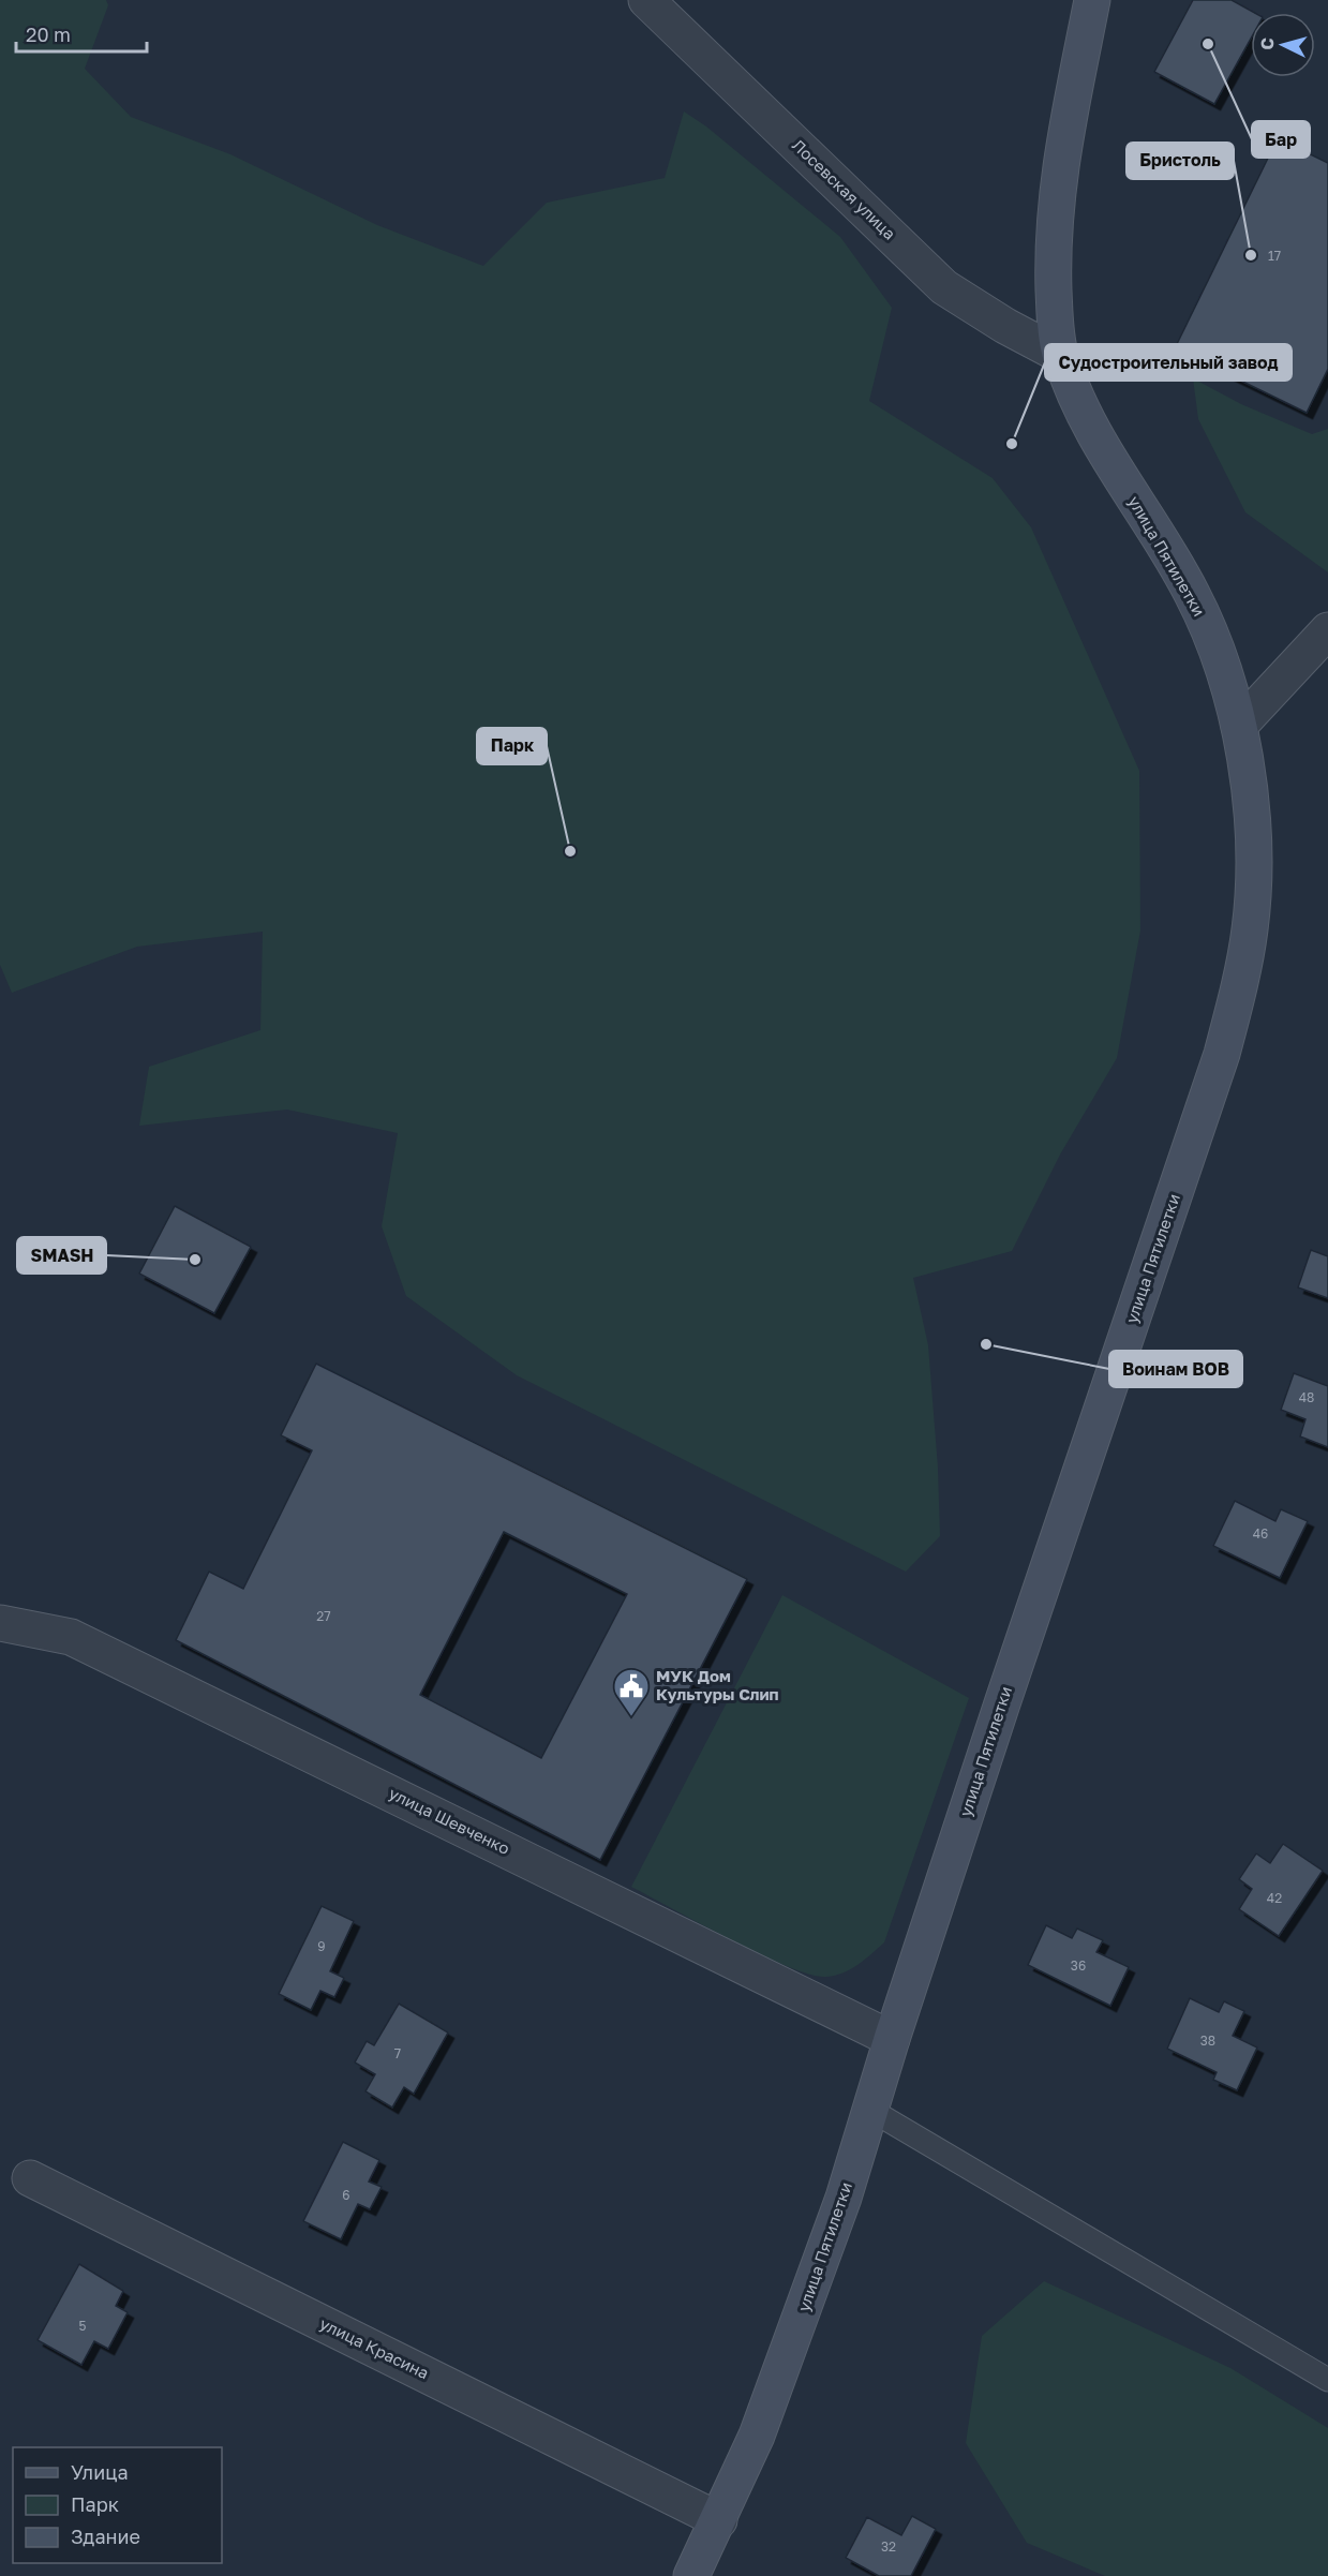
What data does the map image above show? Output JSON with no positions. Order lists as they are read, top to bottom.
{
  "streets": {
    "main road": ["улица Пятилетки"],
    "street": ["Лосевская улица", "улица Шевченко", "улица Красина"]
  },
  "crossings": [
    ["Лосевская улица", "улица Пятилетки"],
    ["улица Пятилетки", "улица Шевченко"],
    ["улица Пятилетки", "улица Красина"]
  ],
  "places": {
    "other": [
      "Бар",
      "Бристоль",
      "Судостроительный завод",
      "Парк",
      "SMASH",
      "Воинам ВОВ"
    ],
    "public building": ["МУК Дом Культуры Слип"]
  },
  "house_numbers": [
    "17",
    "48",
    "46",
    "27",
    "42",
    "9",
    "36",
    "38",
    "7",
    "6",
    "5",
    "32"
  ],
  "legend": ["Улица", "Парк", "Здание"],
  "scale_bar": "20 m",
  "north": "left"
}
